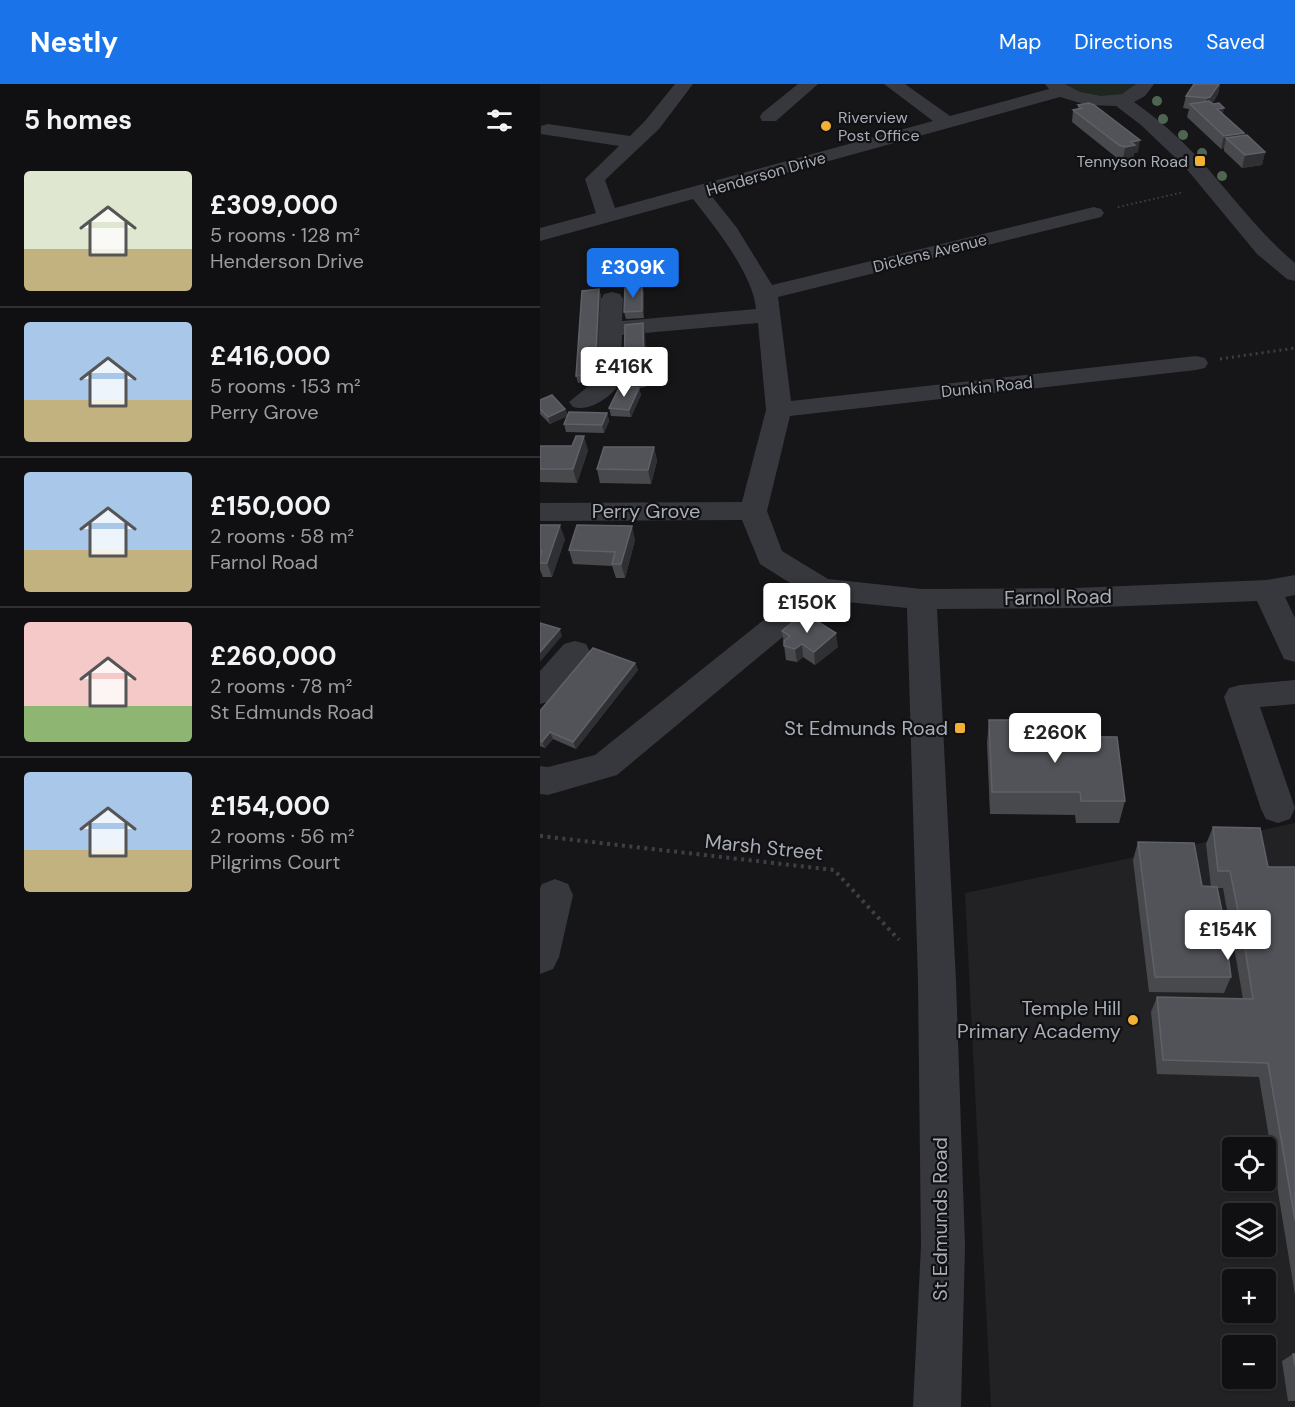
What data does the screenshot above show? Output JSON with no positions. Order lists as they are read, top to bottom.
{
  "streets": {
    "street": [
      "Henderson Drive",
      "Dickens Avenue",
      "Dunkin Road",
      "Perry Grove",
      "Farnol Road",
      "St Edmunds Road"
    ],
    "path": ["Marsh Street"]
  },
  "crossings": [
    ["Perry Grove", "Farnol Road"],
    ["Farnol Road", "St Edmunds Road"],
    ["Marsh Street", "St Edmunds Road"]
  ],
  "places": {
    "other": ["Riverview Post Office", "Temple Hill Primary Academy"],
    "transit": ["Tennyson Road", "St Edmunds Road"]
  },
  "page": {
    "header": "Nestly",
    "nav": ["Map", "Directions", "Saved"],
    "heading": "5 homes",
    "list": [
      {
        "name": "£309,000",
        "note": "5 rooms · 128 m² · Henderson Drive"
      },
      {
        "name": "£416,000",
        "note": "5 rooms · 153 m² · Perry Grove"
      },
      {
        "name": "£150,000",
        "note": "2 rooms · 58 m² · Farnol Road"
      },
      {
        "name": "£260,000",
        "note": "2 rooms · 78 m² · St Edmunds Road"
      },
      {
        "name": "£154,000",
        "note": "2 rooms · 56 m² · Pilgrims Court"
      }
    ],
    "price": [
      "£309K",
      "£416K",
      "£150K",
      "£260K",
      "£154K"
    ],
    "map_buttons": ["+", "−"]
  }
}
